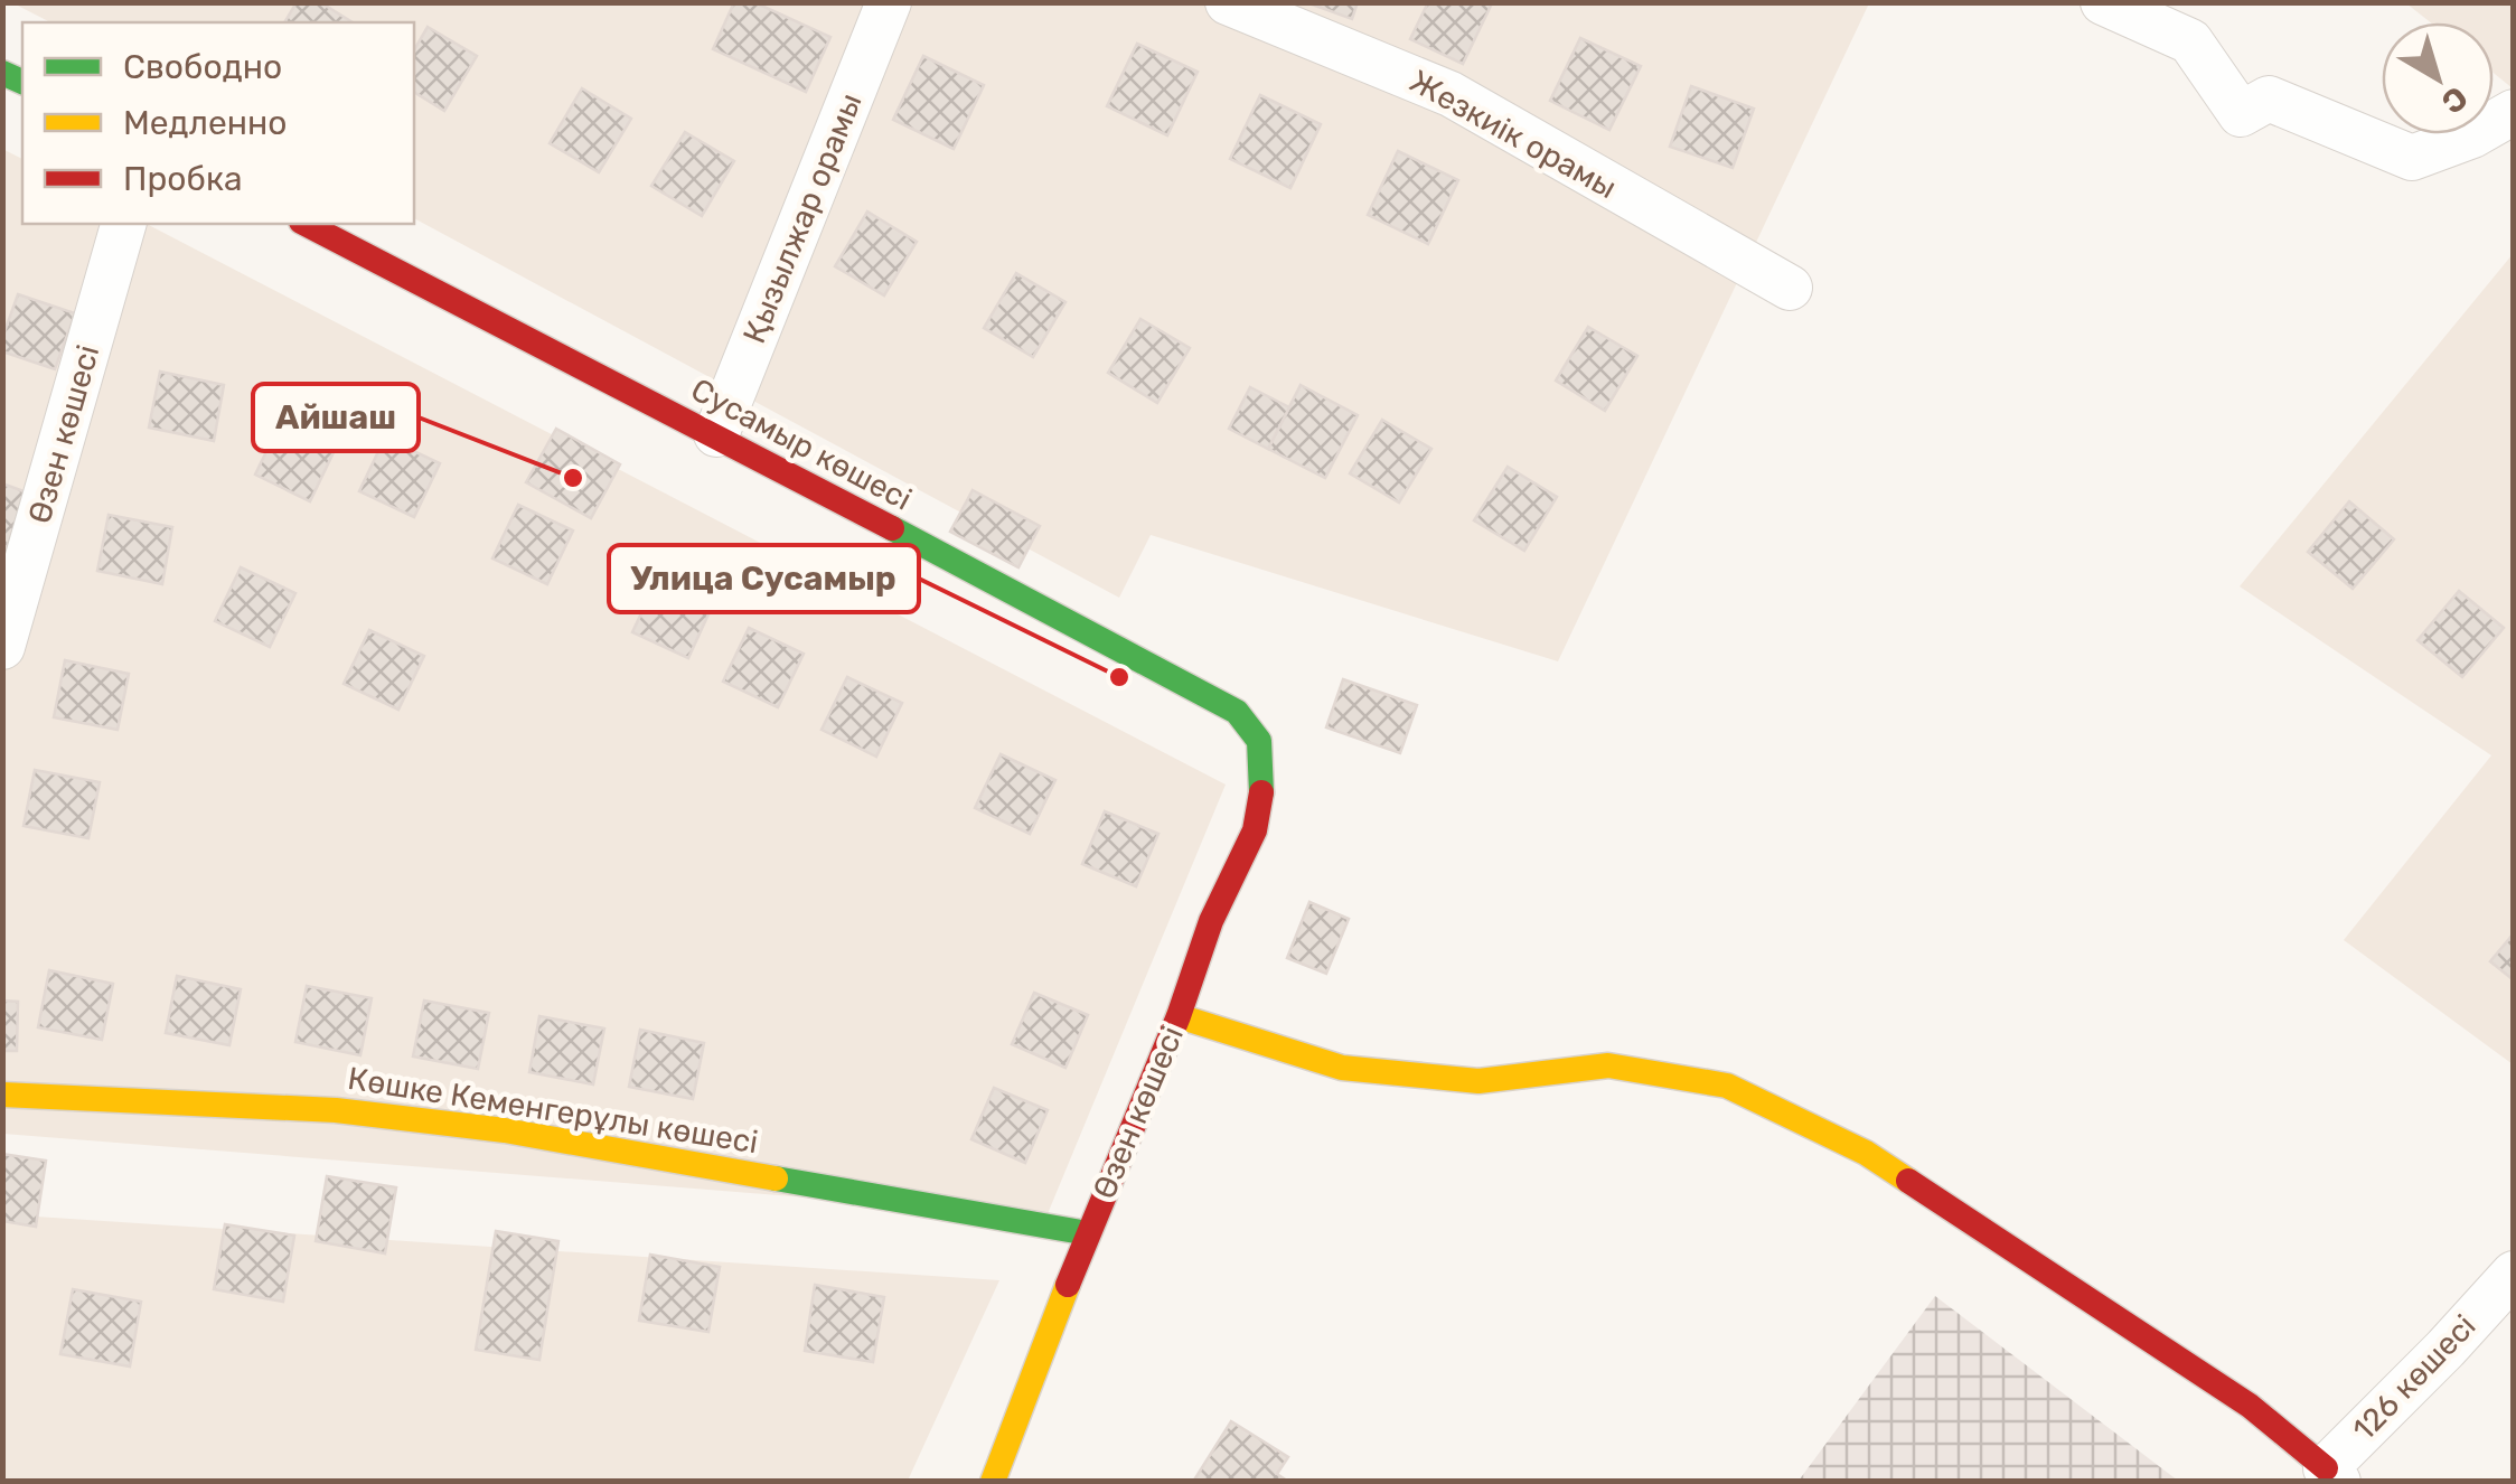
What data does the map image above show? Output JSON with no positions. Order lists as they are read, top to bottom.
{
  "streets": {
    "street": [
      "Жезкиік орамы",
      "Қызылжар орамы",
      "Өзен көшесі",
      "Сусамыр көшесі",
      "Көшке Кеменгерұлы көшесі",
      "126 көшесі"
    ]
  },
  "crossings": [
    ["Қызылжар орамы", "Сусамыр көшесі"],
    ["Өзен көшесі", "Сусамыр көшесі"],
    ["Өзен көшесі", "Көшке Кеменгерұлы көшесі"]
  ],
  "places": ["Айшаш", "Улица Сусамыр"],
  "legend": ["Свободно", "Медленно", "Пробка"],
  "north": "bottom right"
}
